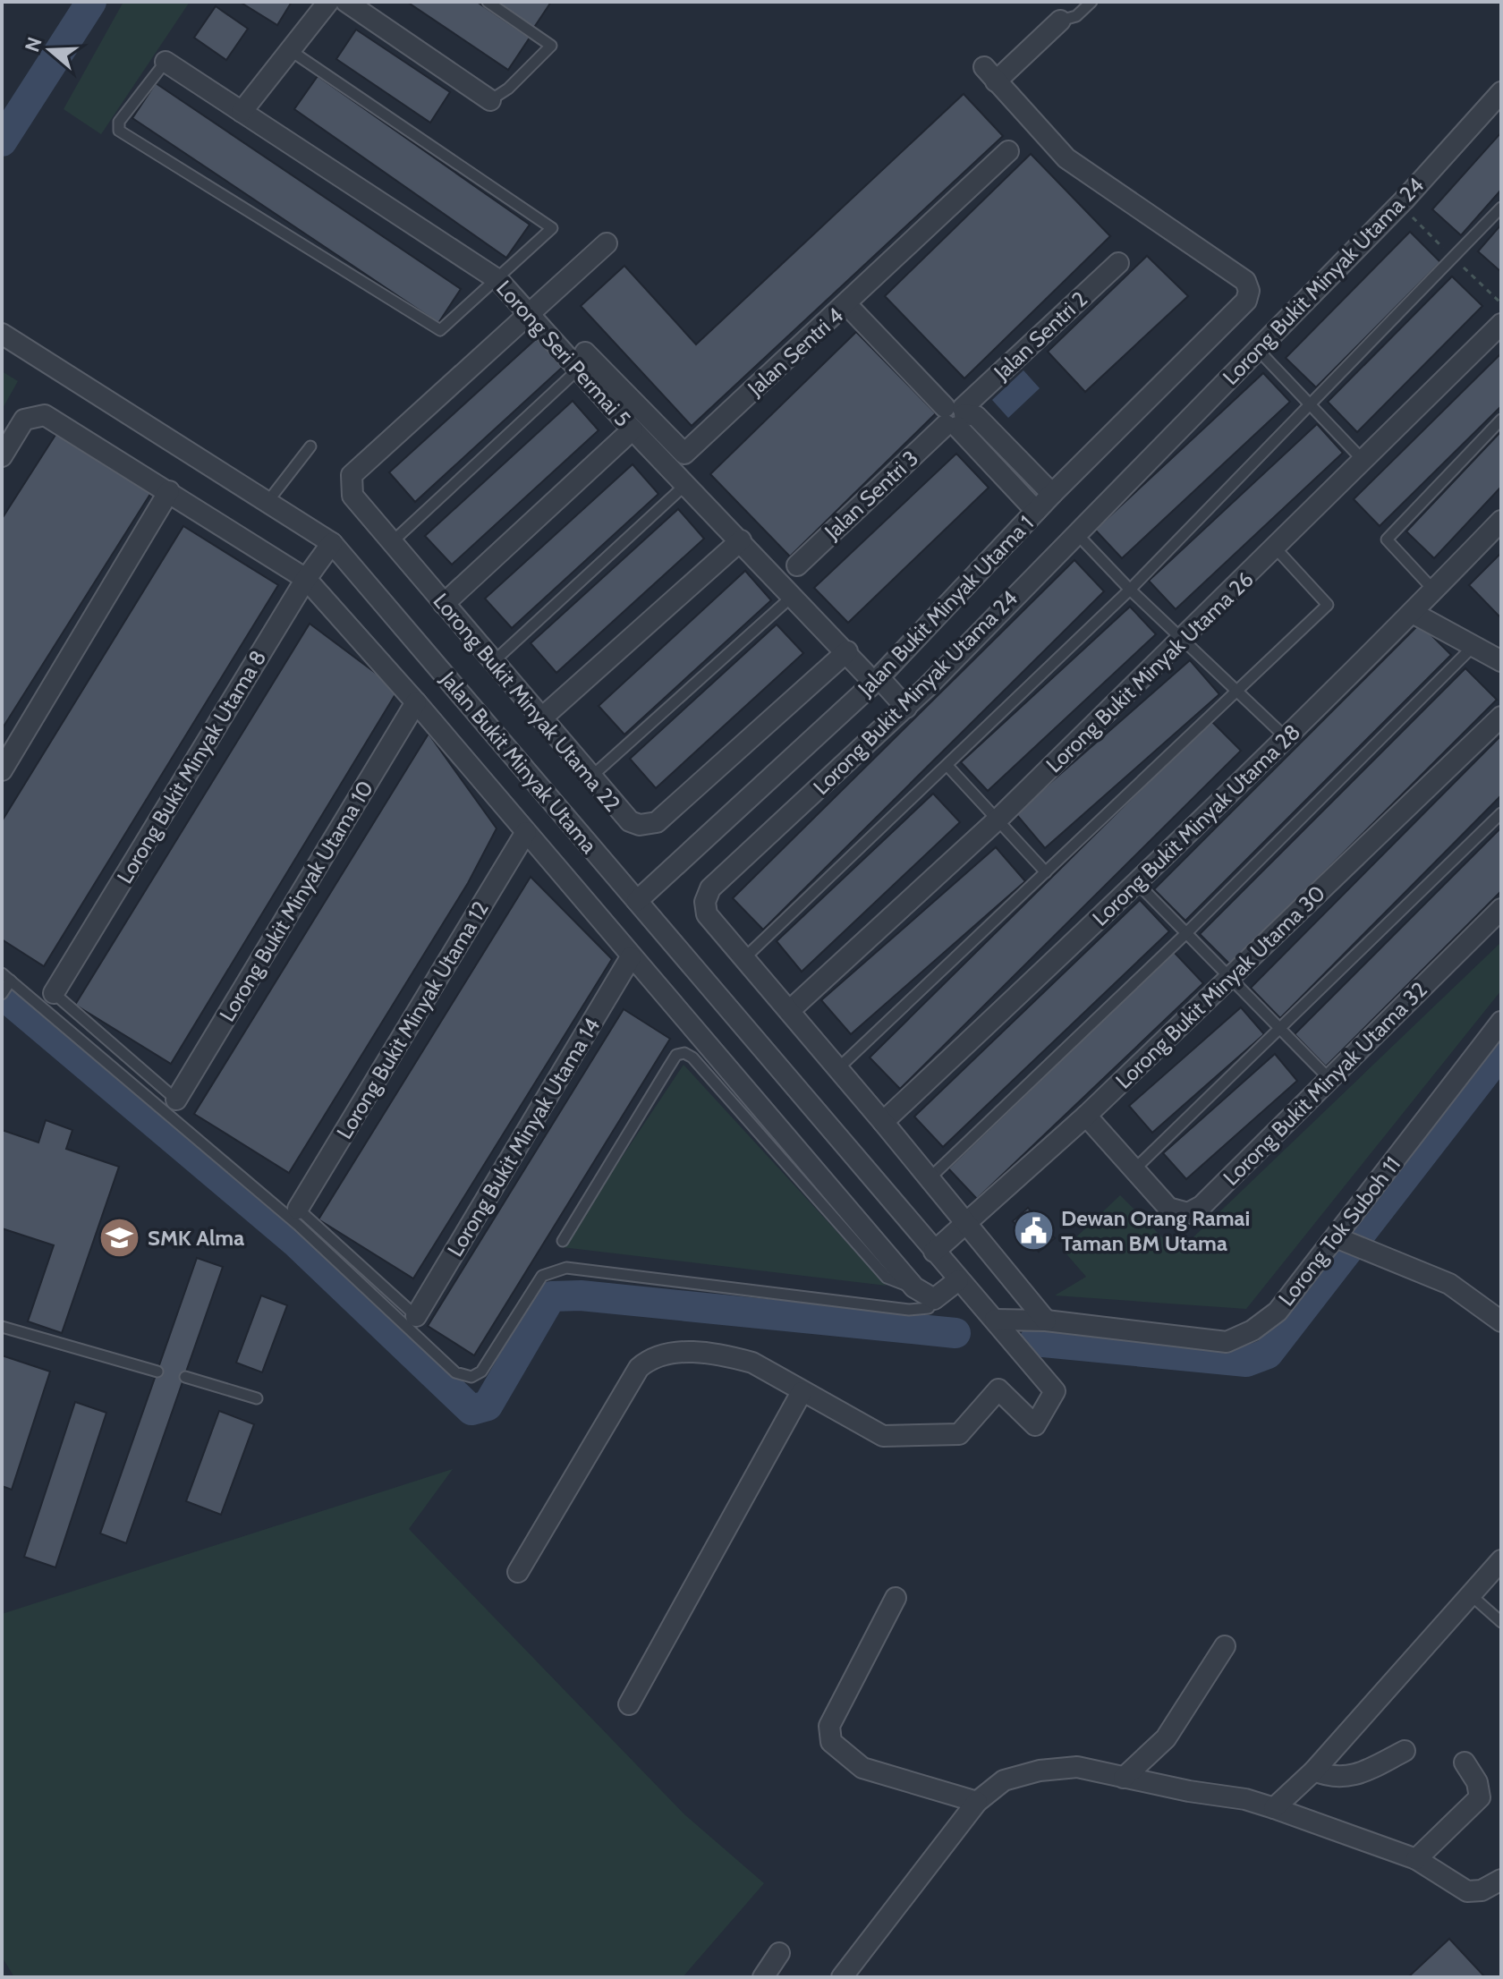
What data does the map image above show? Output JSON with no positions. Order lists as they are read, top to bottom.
{
  "streets": {
    "street": [
      "Lorong Bukit Minyak Utama 24",
      "Jalan Sentri 2",
      "Jalan Sentri 4",
      "Lorong Seri Permai 5",
      "Jalan Sentri 3",
      "Jalan Bukit Minyak Utama 1",
      "Lorong Bukit Minyak Utama 26",
      "Lorong Bukit Minyak Utama 22",
      "Jalan Bukit Minyak Utama",
      "Lorong Bukit Minyak Utama 8",
      "Lorong Bukit Minyak Utama 28",
      "Lorong Bukit Minyak Utama 10",
      "Lorong Bukit Minyak Utama 30",
      "Lorong Bukit Minyak Utama 12",
      "Lorong Bukit Minyak Utama 32",
      "Lorong Bukit Minyak Utama 14",
      "Lorong Tok Suboh 11"
    ]
  },
  "crossings": [
    ["Lorong Bukit Minyak Utama 24", "Lorong Seri Permai 5"],
    ["Lorong Bukit Minyak Utama 24", "Lorong Bukit Minyak Utama 26"],
    ["Lorong Bukit Minyak Utama 24", "Lorong Bukit Minyak Utama 28"],
    ["Lorong Bukit Minyak Utama 24", "Lorong Bukit Minyak Utama 30"],
    ["Lorong Bukit Minyak Utama 24", "Lorong Tok Suboh 11"],
    ["Jalan Sentri 2", "Jalan Sentri 3"],
    ["Jalan Sentri 4", "Lorong Seri Permai 5"],
    ["Lorong Seri Permai 5", "Jalan Bukit Minyak Utama 1"],
    ["Lorong Seri Permai 5", "Lorong Bukit Minyak Utama 22"],
    ["Jalan Bukit Minyak Utama 1", "Jalan Bukit Minyak Utama"],
    ["Jalan Bukit Minyak Utama", "Lorong Bukit Minyak Utama 8"],
    ["Jalan Bukit Minyak Utama", "Lorong Bukit Minyak Utama 10"],
    ["Jalan Bukit Minyak Utama", "Lorong Bukit Minyak Utama 30"],
    ["Jalan Bukit Minyak Utama", "Lorong Bukit Minyak Utama 12"],
    ["Jalan Bukit Minyak Utama", "Lorong Bukit Minyak Utama 14"],
    ["Jalan Bukit Minyak Utama", "Lorong Tok Suboh 11"],
    ["Lorong Bukit Minyak Utama 30", "Lorong Bukit Minyak Utama 32"]
  ],
  "places": {
    "public building": ["Dewan Orang Ramai Taman BM Utama"],
    "school or university": ["SMK Alma"]
  },
  "north": "left"
}
